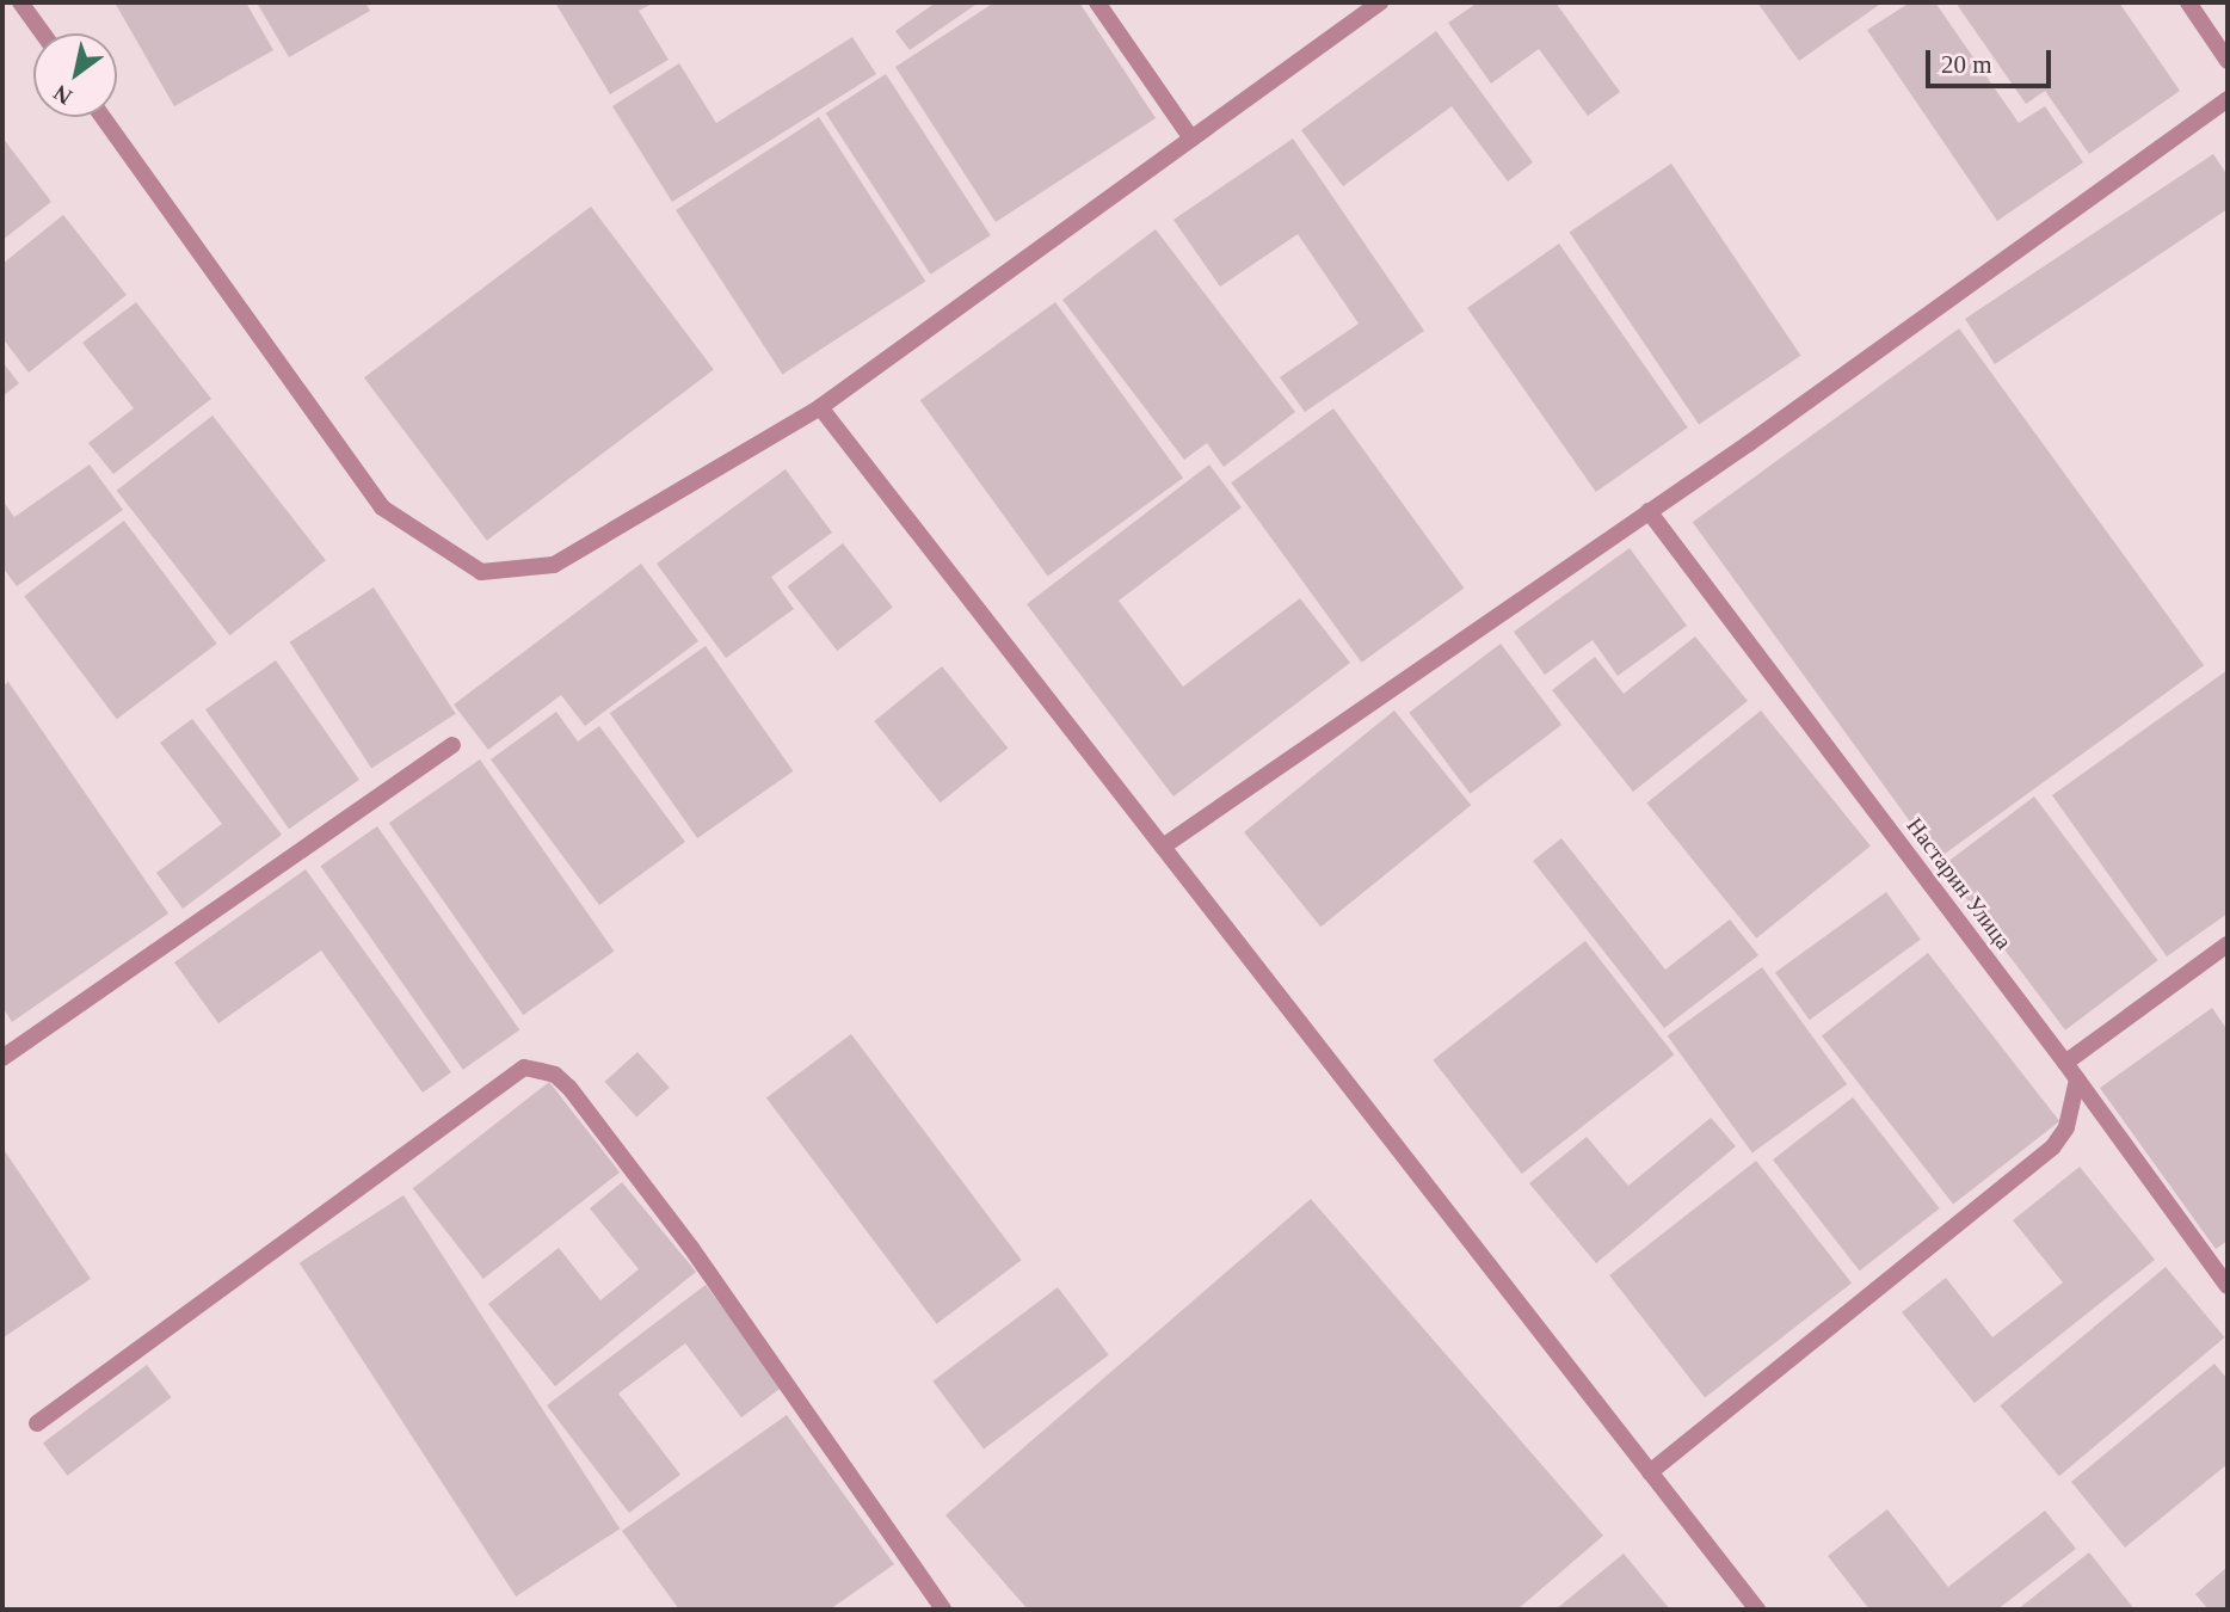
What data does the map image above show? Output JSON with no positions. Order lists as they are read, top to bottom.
{
  "streets": {
    "street": ["Настарин Улица"]
  },
  "scale_bar": "20 m",
  "north": "bottom left"
}
